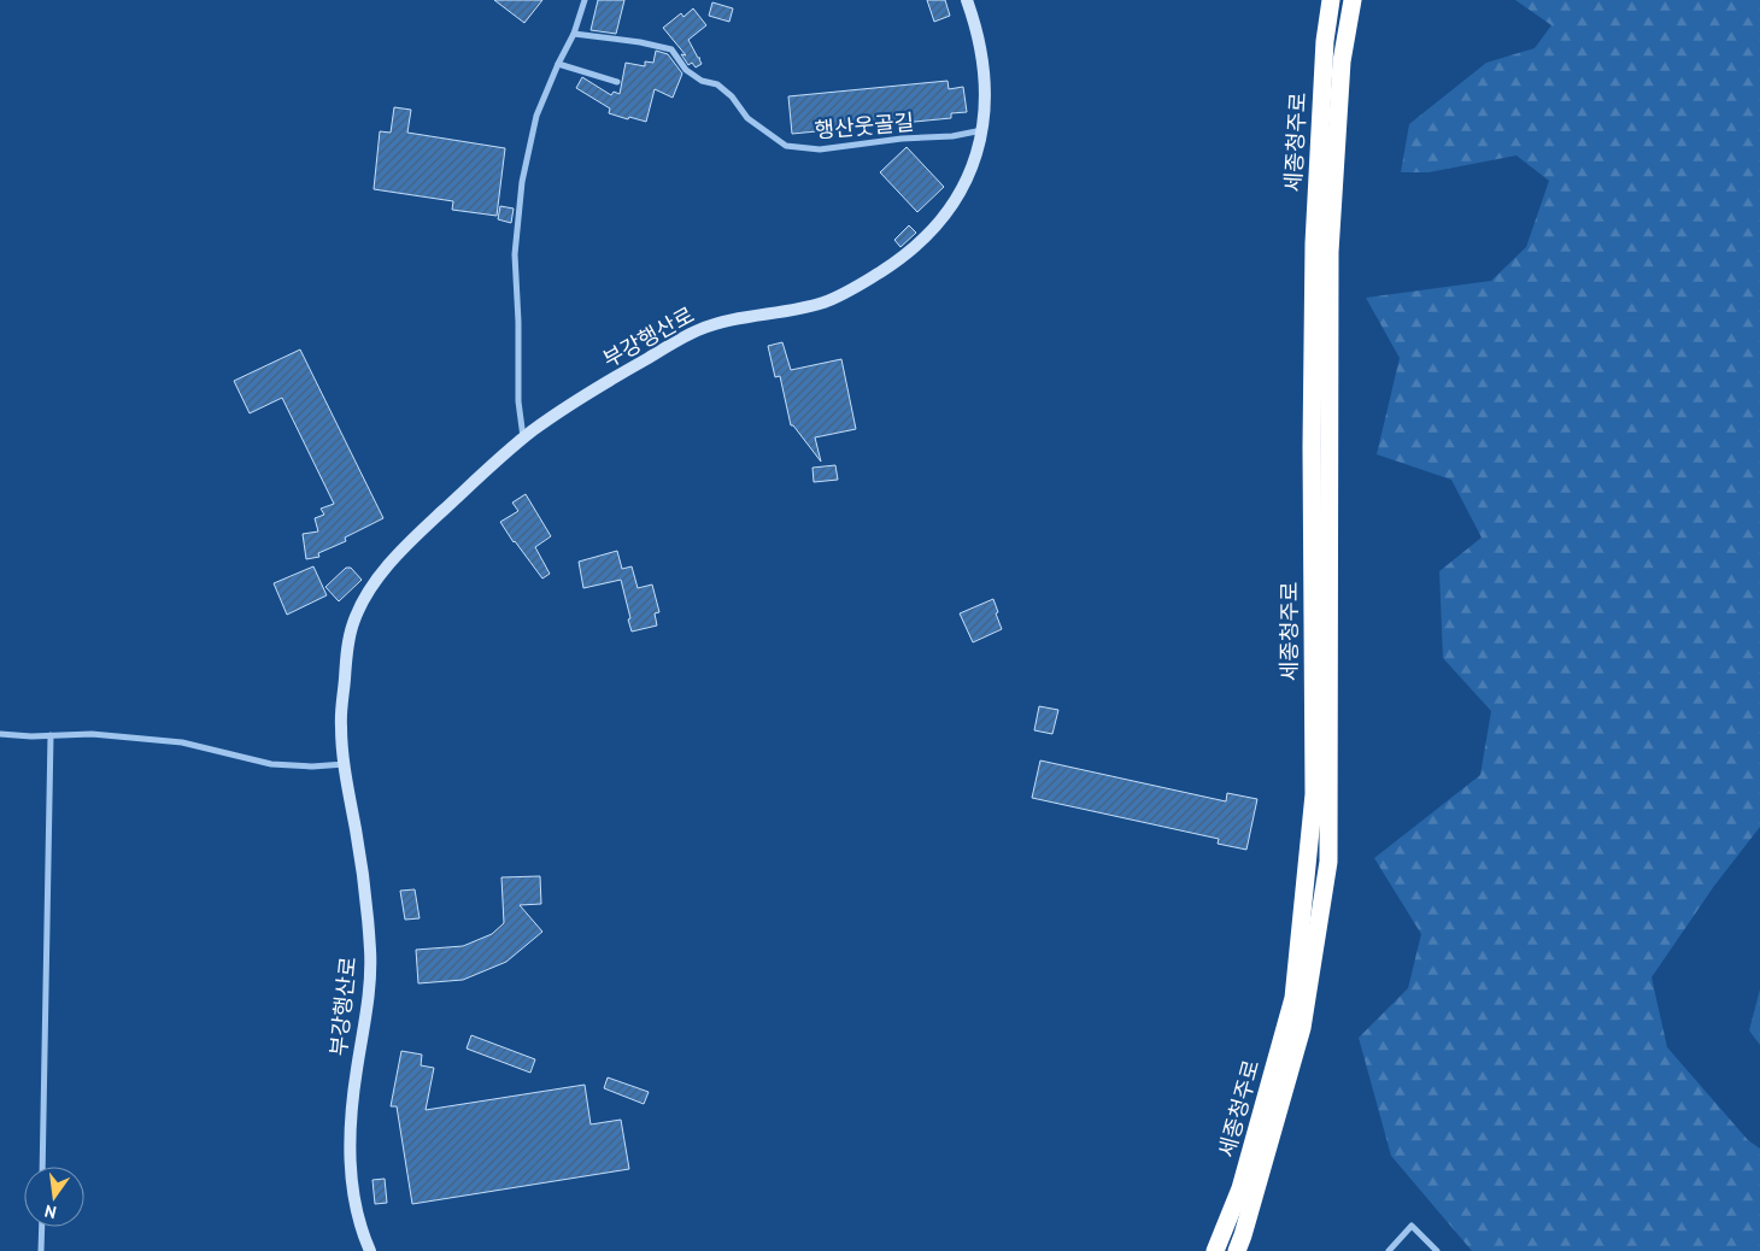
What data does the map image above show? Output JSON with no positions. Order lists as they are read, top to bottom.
{
  "streets": {
    "highway": ["세종청주로"],
    "street": ["행산웃골길", "부강행산로"]
  },
  "crossings": [
    ["행산웃골길", "부강행산로"]
  ],
  "north": "bottom"
}
